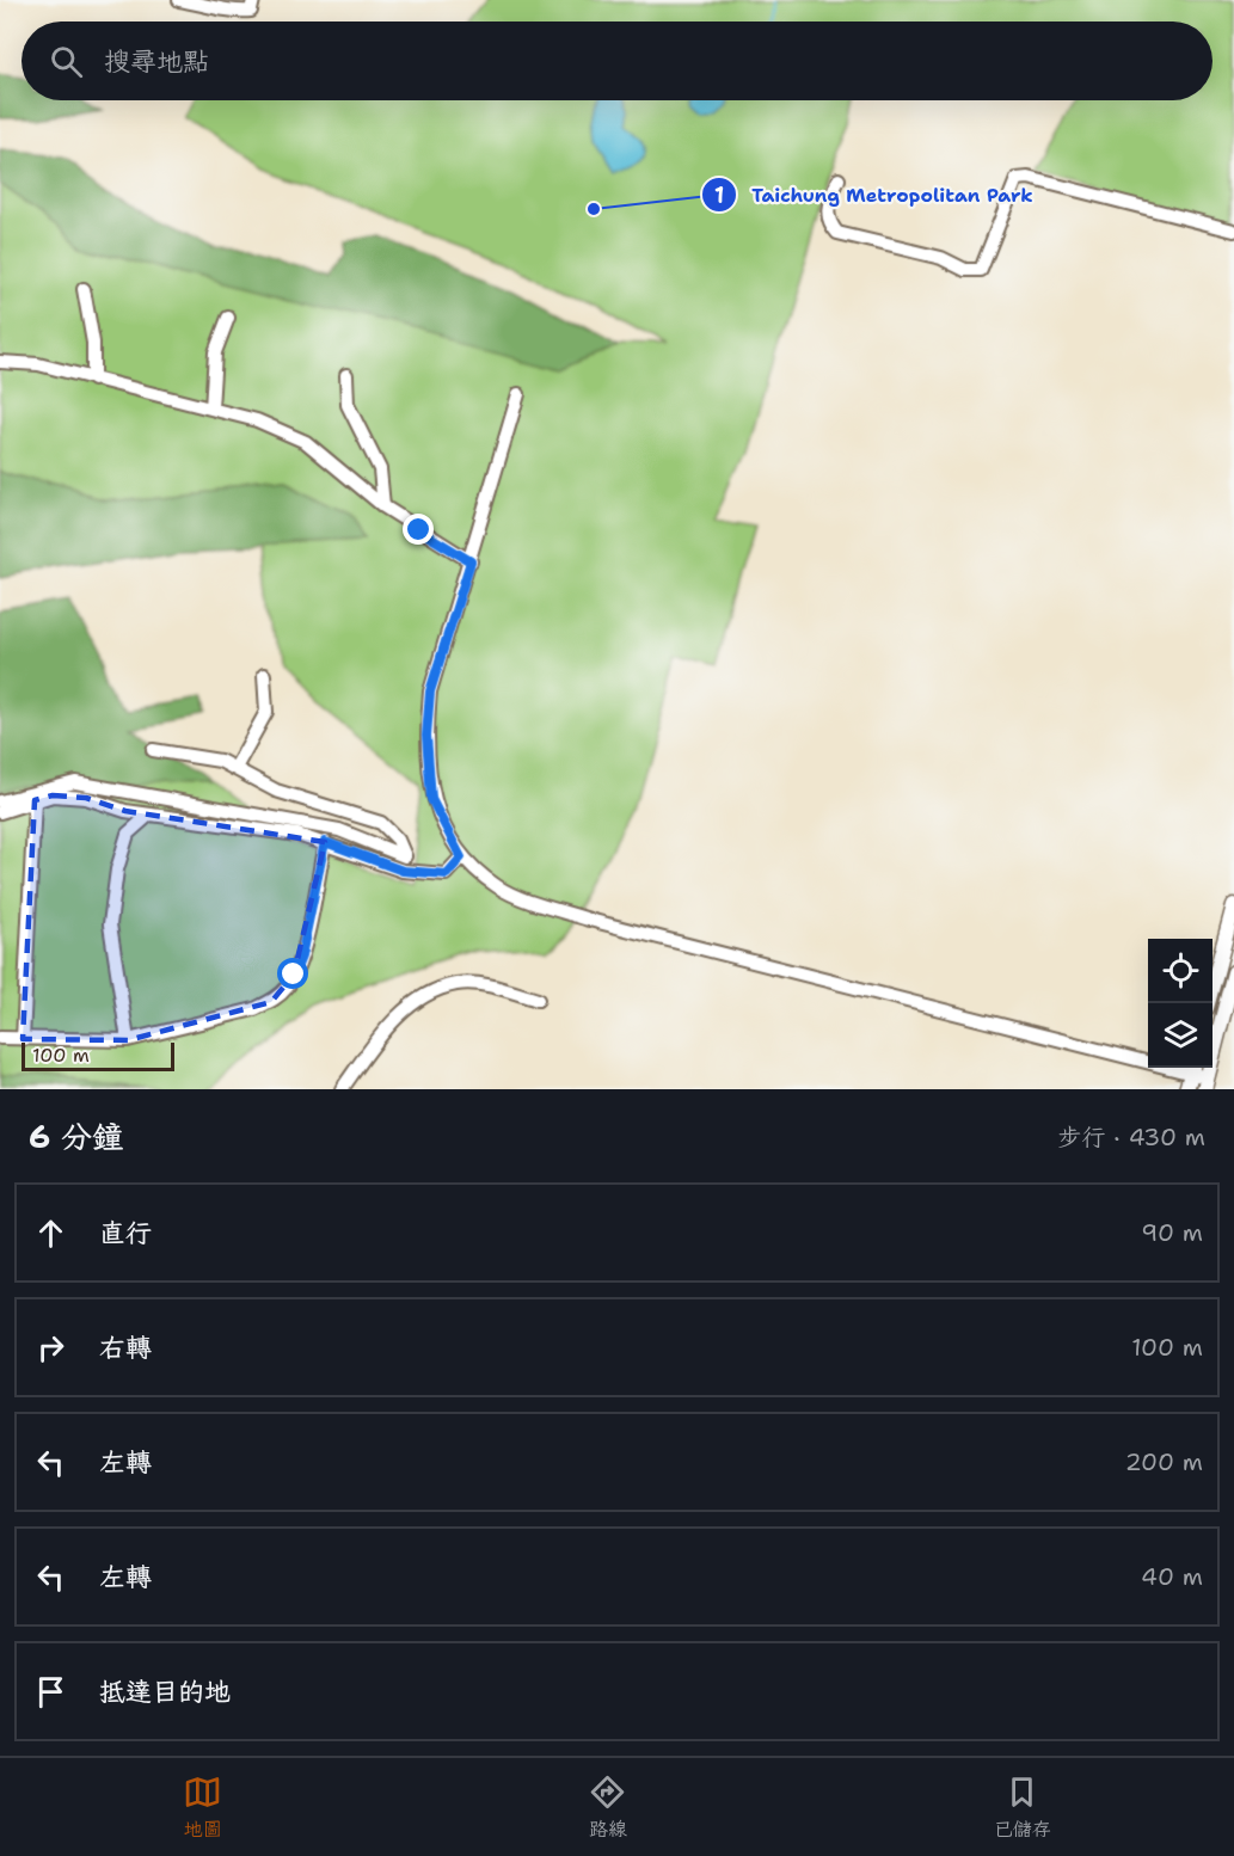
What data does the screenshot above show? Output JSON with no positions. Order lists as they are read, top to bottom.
{
  "places": ["Taichung Metropolitan Park"],
  "scale_bar": "100 m",
  "page": {
    "search": "搜尋地點",
    "scale": "100 m",
    "heading": ["6 分鐘", "步行 · 430 m"],
    "list": [
      ["直行", "90 m"],
      ["右轉", "100 m"],
      ["左轉", "200 m"],
      ["左轉", "40 m"],
      "抵達目的地"
    ],
    "nav": ["地圖", "路線", "已儲存"]
  }
}
